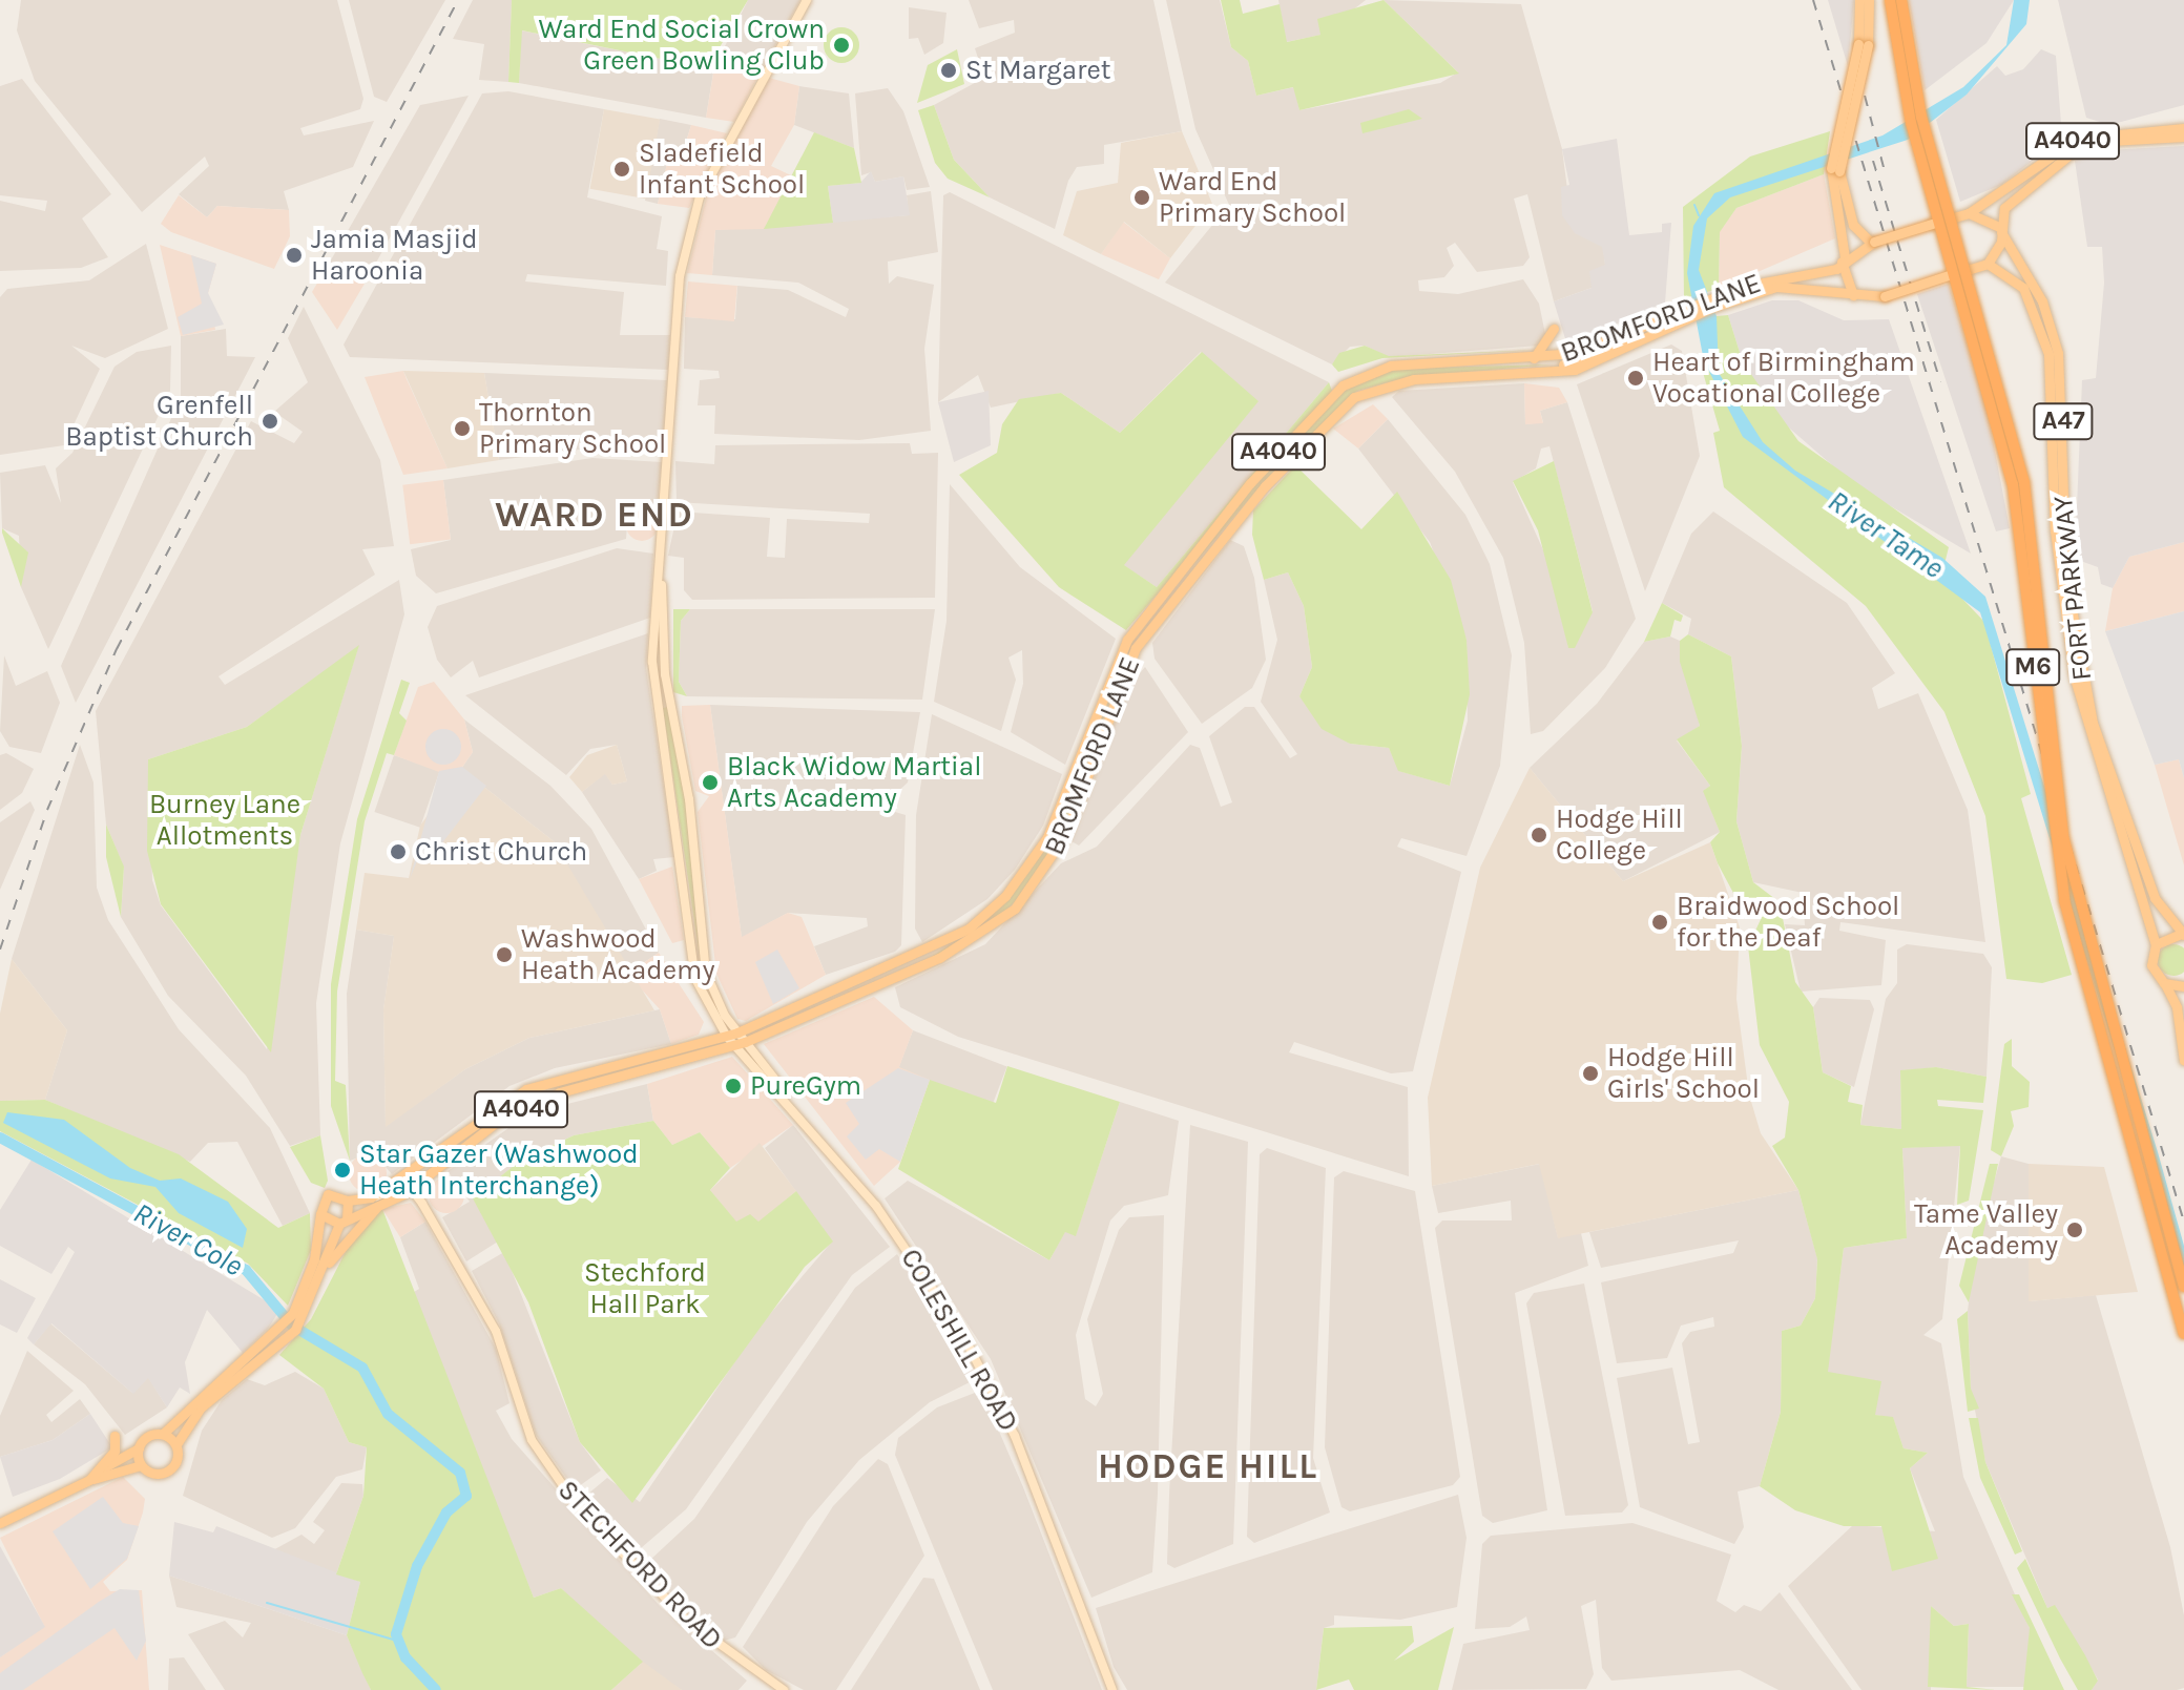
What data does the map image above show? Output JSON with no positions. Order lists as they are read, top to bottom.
{
  "streets": {
    "highway": ["M6"],
    "main road": [
      "A4040",
      "BROMFORD LANE",
      "A47",
      "FORT PARKWAY",
      "COLESHILL ROAD",
      "STECHFORD ROAD"
    ]
  },
  "crossings": [
    ["A4040", "BROMFORD LANE"],
    ["A4040", "FORT PARKWAY"],
    ["A4040", "COLESHILL ROAD"],
    ["A4040", "STECHFORD ROAD"],
    ["BROMFORD LANE", "FORT PARKWAY"],
    ["BROMFORD LANE", "COLESHILL ROAD"]
  ],
  "districts": ["WARD END", "HODGE HILL"],
  "water": ["River Tame", "River Cole"],
  "parks": ["Burney Lane Allotments", "Stechford Hall Park"],
  "places": [
    "Ward End Social Crown Green Bowling Club",
    "St Margaret",
    "Sladefield Infant School",
    "Ward End Primary School",
    "Jamia Masjid Haroonia",
    "Heart of Birmingham Vocational College",
    "Grenfell Baptist Church",
    "Thornton Primary School",
    "Black Widow Martial Arts Academy",
    "Hodge Hill College",
    "Christ Church",
    "Braidwood School for the Deaf",
    "Washwood Heath Academy",
    "Hodge Hill Girls' School",
    "PureGym",
    "Star Gazer (Washwood Heath Interchange)",
    "Tame Valley Academy"
  ]
}
